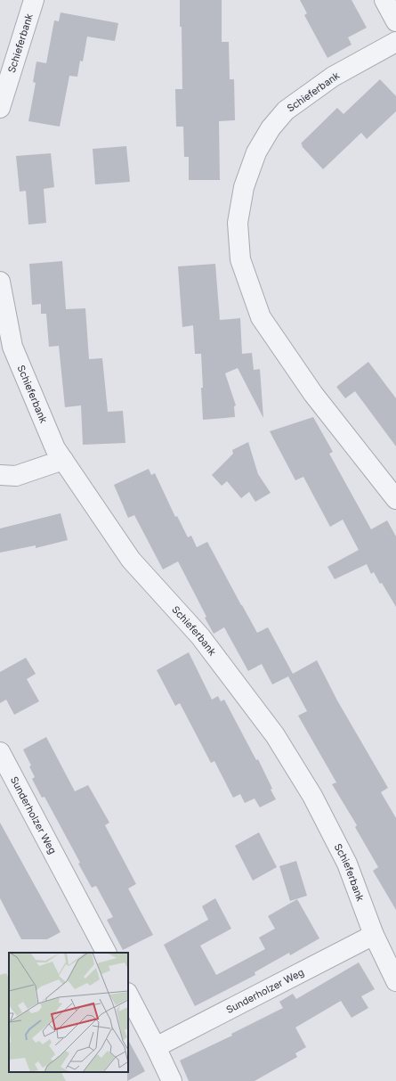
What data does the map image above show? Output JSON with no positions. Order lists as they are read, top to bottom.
{
  "streets": {
    "street": ["Schieferbank", "Sunderholzer Weg"]
  },
  "crossings": [
    ["Schieferbank", "Sunderholzer Weg"]
  ]
}
